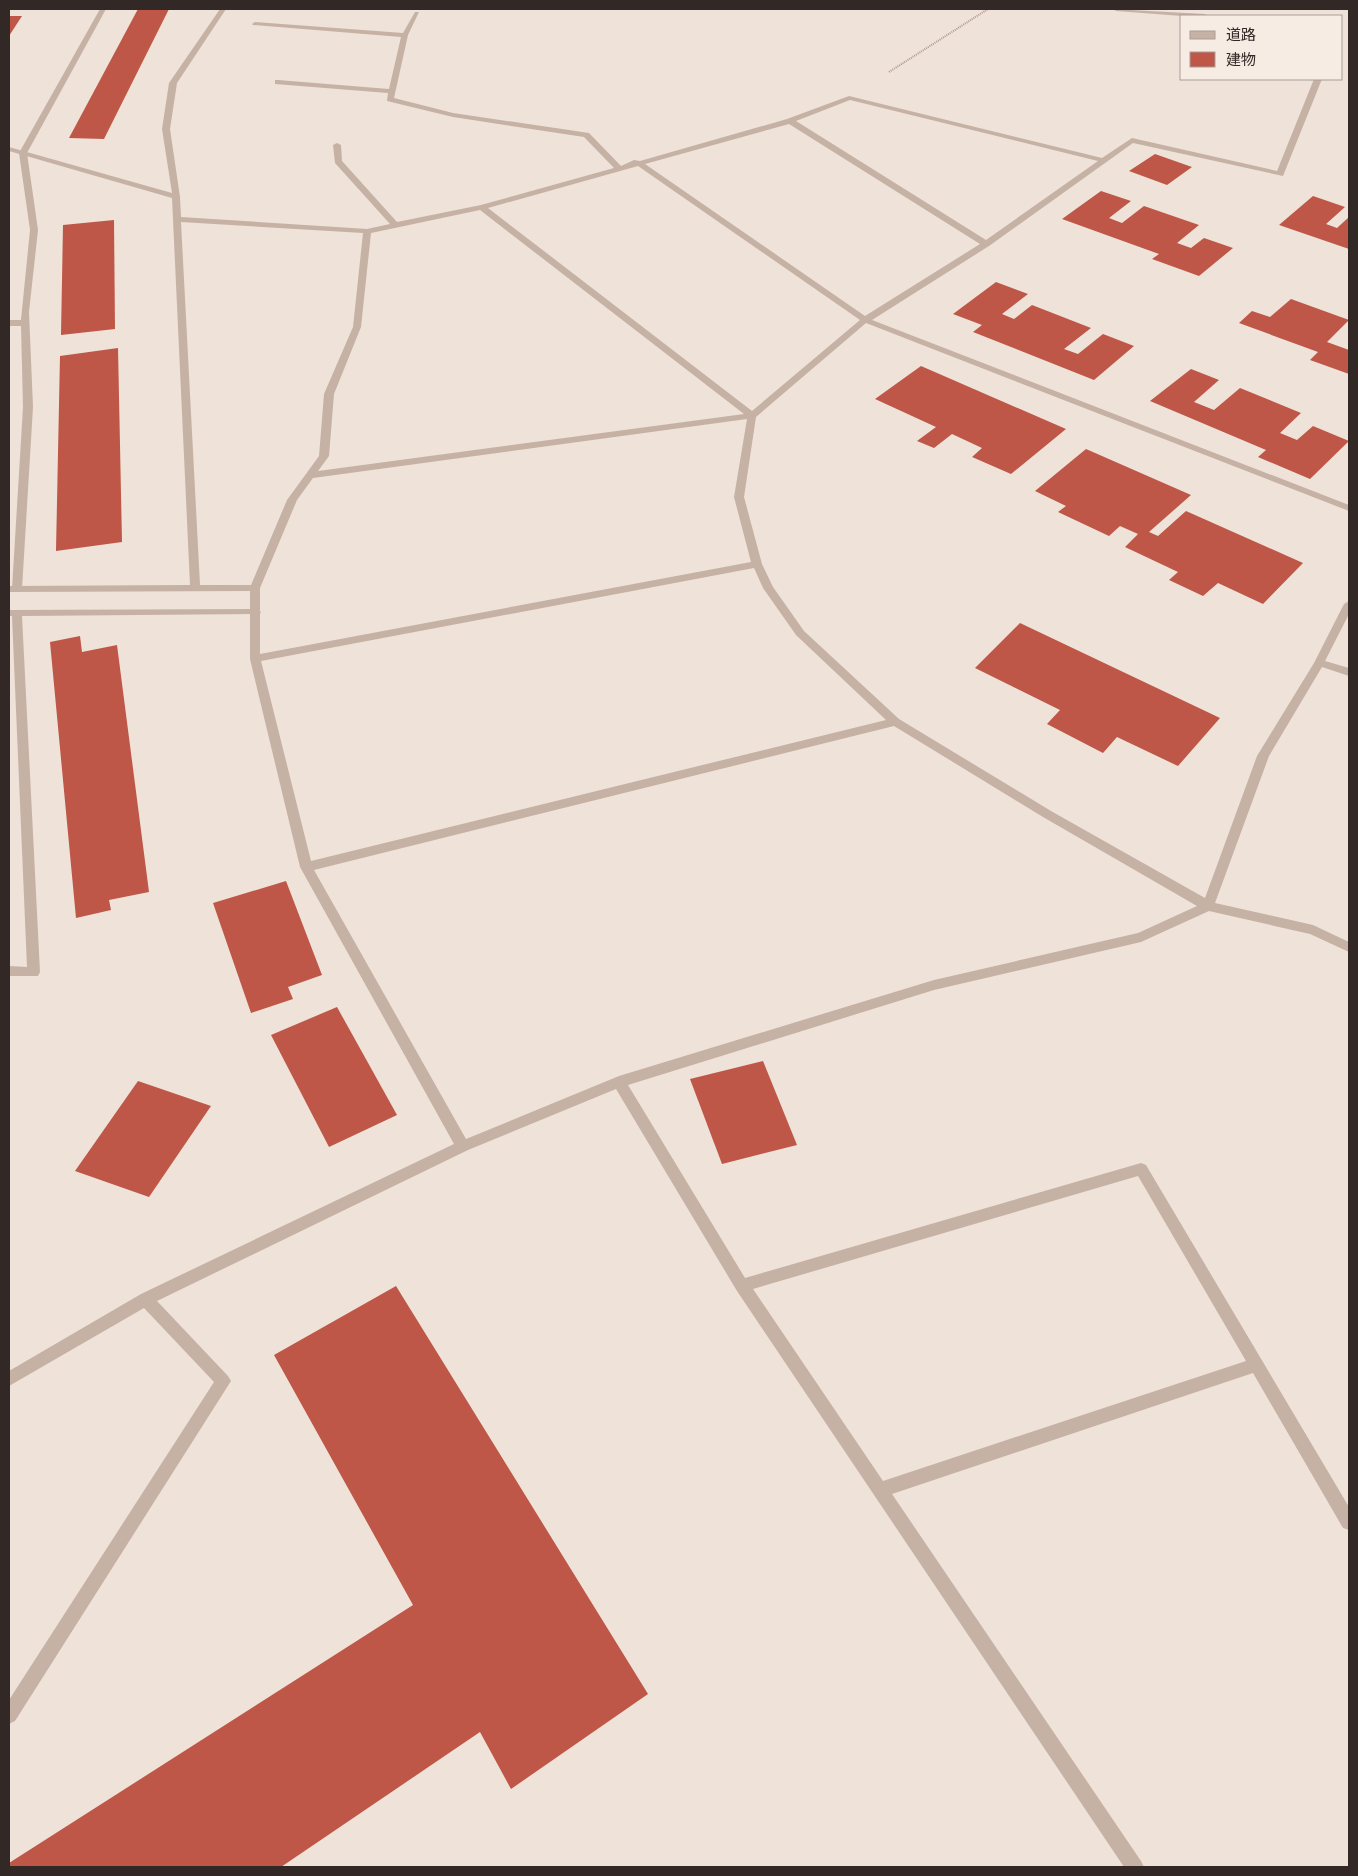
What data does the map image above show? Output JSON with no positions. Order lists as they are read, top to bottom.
{
  "legend": ["道路", "建物"]
}
